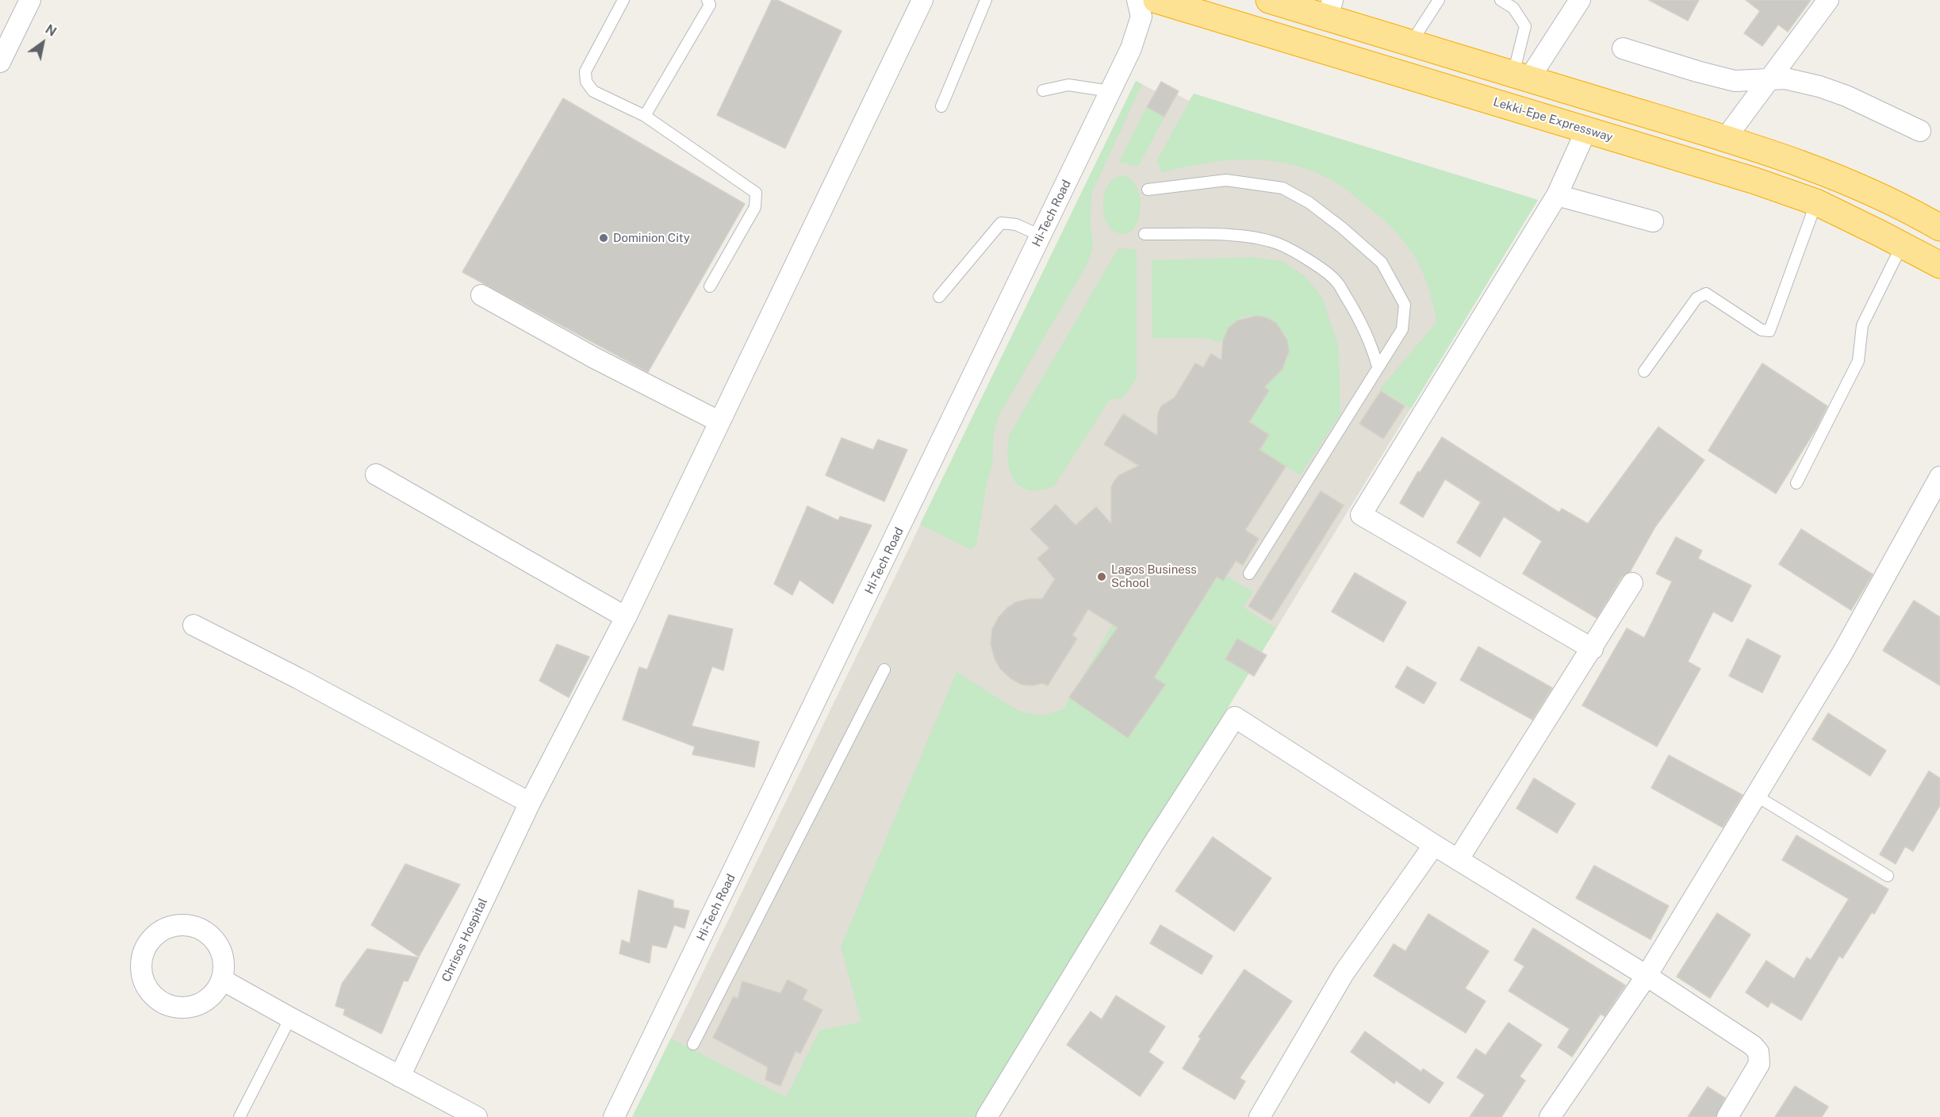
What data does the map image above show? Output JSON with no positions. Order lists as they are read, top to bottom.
{
  "streets": {
    "highway": ["Lekki-Epe Expressway"],
    "street": ["Hi-Tech Road", "Chrisos Hospital"]
  },
  "places": ["Dominion City", "Lagos Business School"],
  "north": "top right"
}
